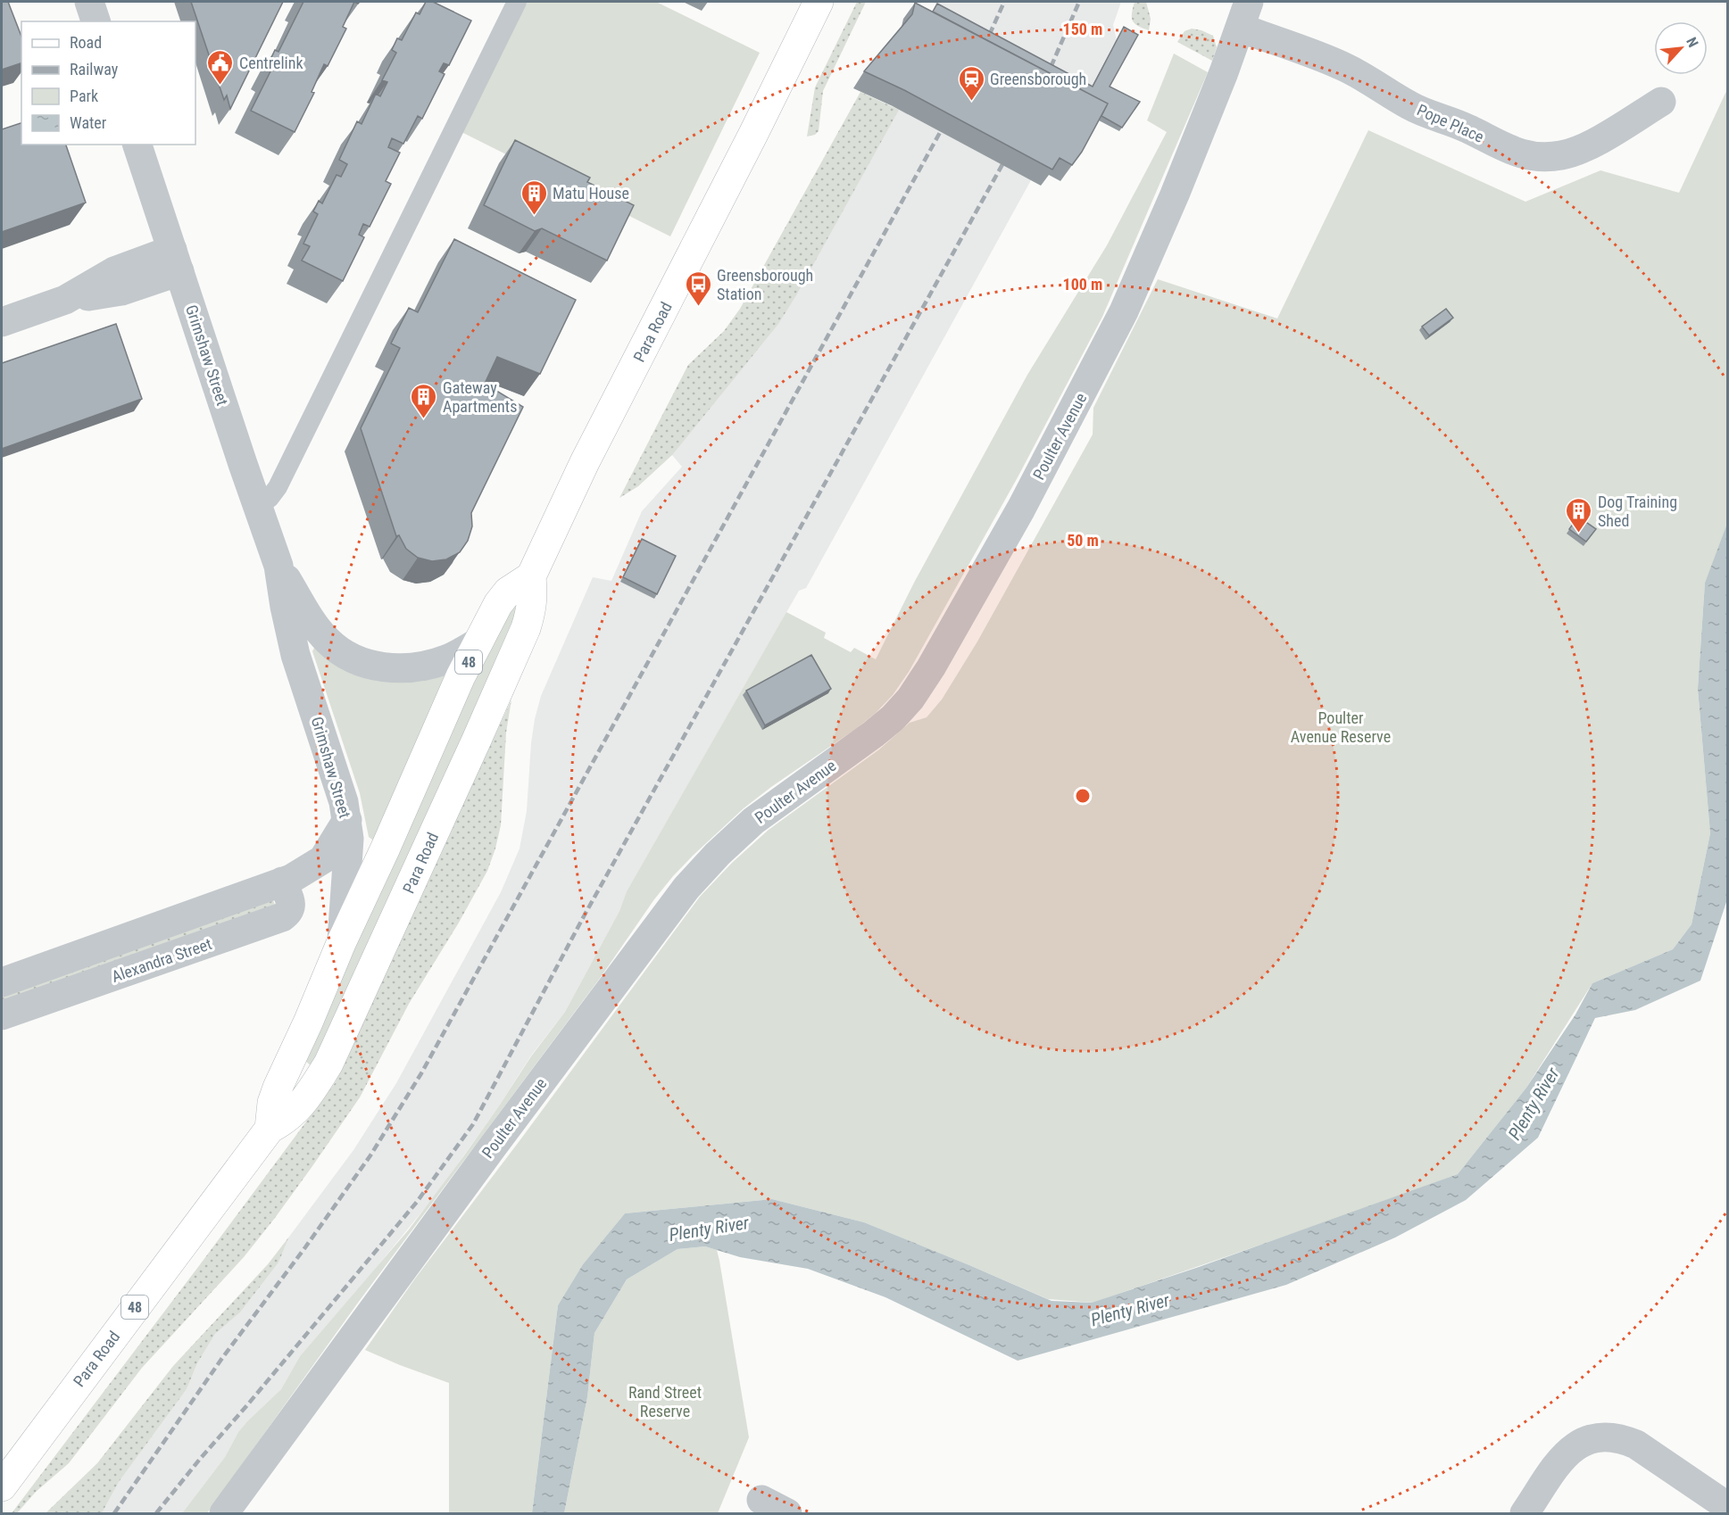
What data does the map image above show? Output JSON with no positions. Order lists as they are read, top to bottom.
{
  "streets": {
    "main road": ["Para Road", "48"],
    "street": [
      "Pope Place",
      "Grimshaw Street",
      "Poulter Avenue",
      "Alexandra Street"
    ]
  },
  "crossings": [
    ["Pope Place", "Poulter Avenue"],
    ["Para Road", "48"],
    ["Grimshaw Street", "48"],
    ["Grimshaw Street", "Alexandra Street"]
  ],
  "water": ["Plenty River"],
  "parks": ["Poulter Avenue Reserve", "Rand Street Reserve"],
  "places": {
    "public building": ["Centrelink"],
    "station": ["Greensborough"],
    "building": ["Matu House", "Gateway Apartments", "Dog Training Shed"],
    "bus stop": ["Greensborough Station"]
  },
  "legend": [
    "Road",
    "Railway",
    "Park",
    "Water"
  ],
  "north": "top right",
  "rings": ["150 m", "100 m", "50 m"]
}
